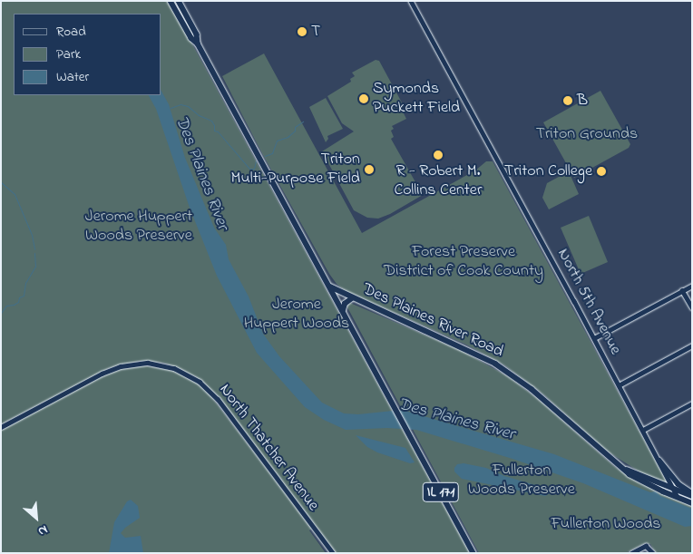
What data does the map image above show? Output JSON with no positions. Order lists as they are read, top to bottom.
{
  "streets": {
    "main road": ["Des Plaines River Road", "IL 171"],
    "street": ["North 5th Avenue", "North Thatcher Avenue"]
  },
  "crossings": [
    ["North 5th Avenue", "Des Plaines River Road"],
    ["Des Plaines River Road", "IL 171"]
  ],
  "water": ["Des Plaines River"],
  "parks": [
    "Triton Grounds",
    "Jerome Huppert Woods Preserve",
    "Forest Preserve District of Cook County",
    "Jerome Huppert Woods",
    "Fullerton Woods Preserve",
    "Fullerton Woods"
  ],
  "places": [
    "T",
    "Symonds Puckett Field",
    "B",
    "R - Robert M. Collins Center",
    "Triton Multi-Purpose Field",
    "Triton College"
  ],
  "legend": ["Road", "Park", "Water"],
  "north": "bottom right"
}
